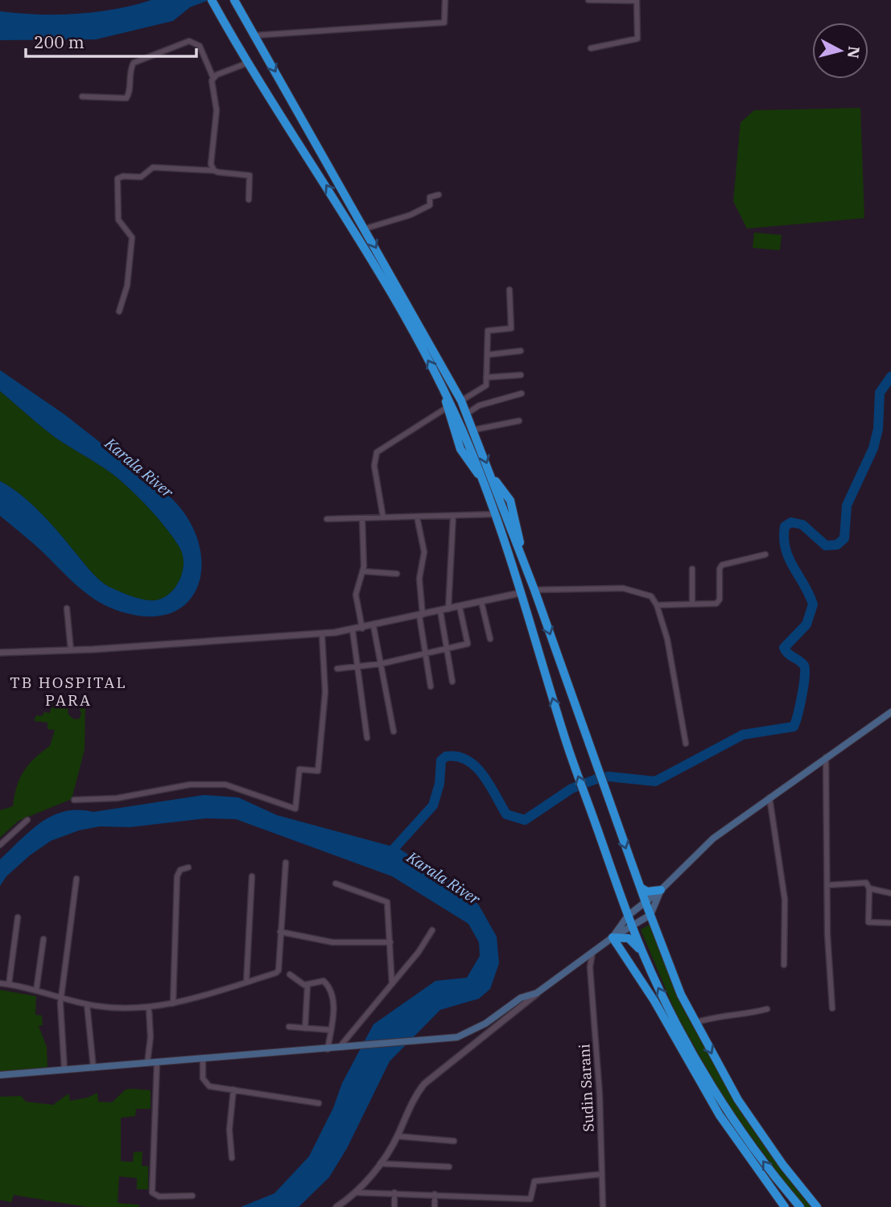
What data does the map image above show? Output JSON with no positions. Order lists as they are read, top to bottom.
{
  "streets": {
    "street": ["Sudin Sarani"]
  },
  "districts": ["TB HOSPITAL PARA"],
  "water": ["Karala River"],
  "scale_bar": "200 m",
  "north": "right"
}
